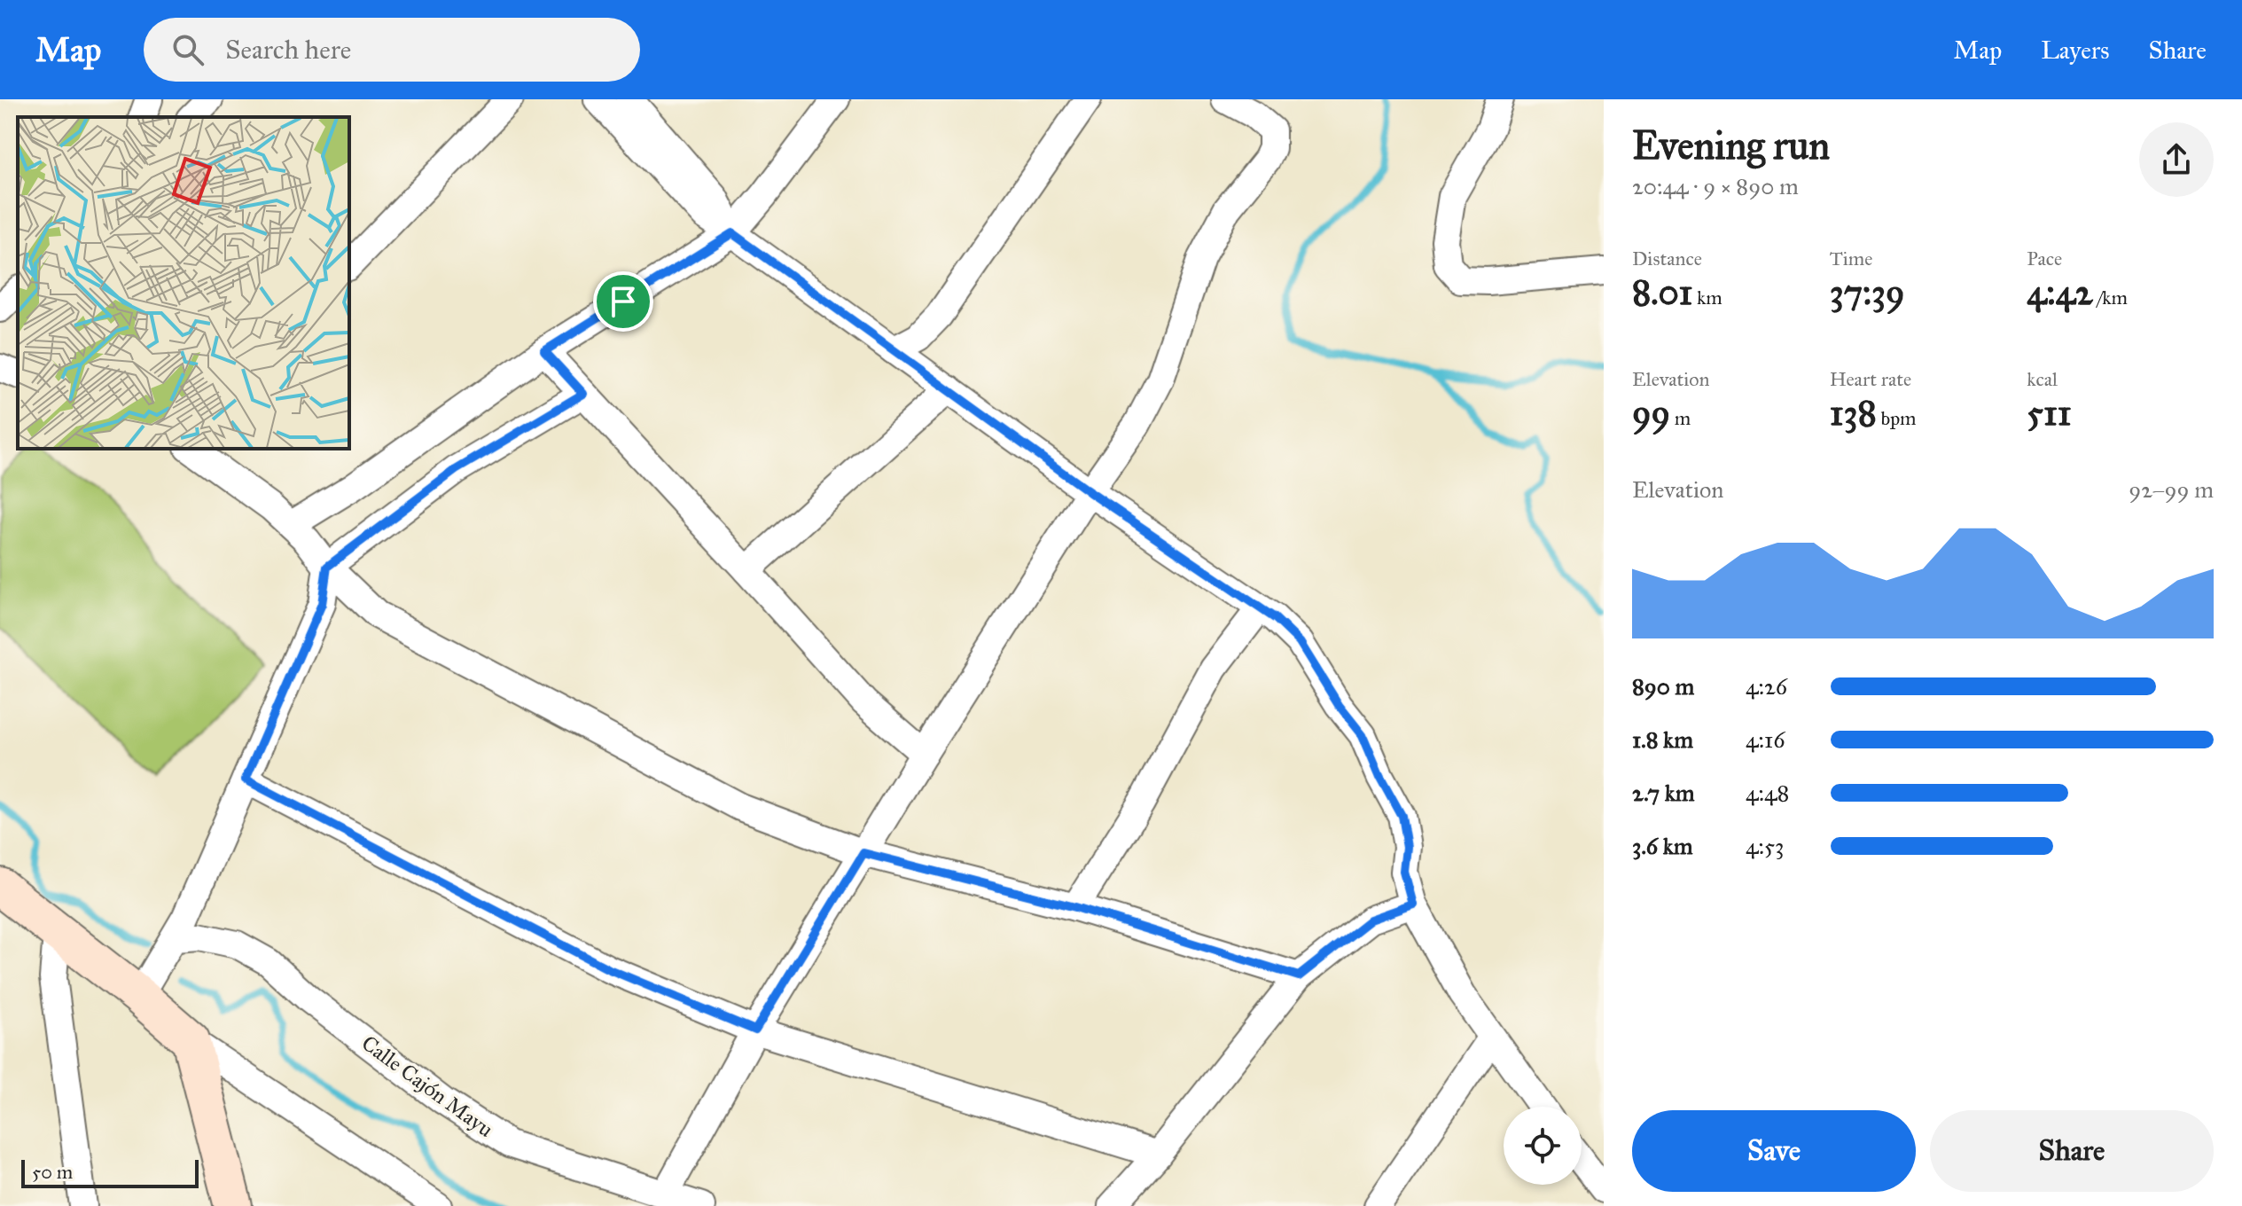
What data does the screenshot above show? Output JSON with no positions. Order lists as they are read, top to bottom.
{
  "streets": {
    "street": ["Calle Cajón Mayu"]
  },
  "scale_bar": "50 m",
  "page": {
    "header": "Map",
    "search": "Search here",
    "nav": ["Map", "Layers", "Share"],
    "heading": ["Evening run", "20:44 · 9 × 890 m"],
    "stats": [
      ["Distance", "8.01 km"],
      ["Time", "37:39"],
      ["Pace", "4:42 /km"],
      ["Elevation", "99 m"],
      ["Heart rate", "138 bpm"],
      ["kcal", "511"]
    ],
    "chart": ["Elevation", "92–99 m"],
    "list": [
      {
        "name": "890 m",
        "note": "4:26"
      },
      {
        "name": "1.8 km",
        "note": "4:16"
      },
      {
        "name": "2.7 km",
        "note": "4:48"
      },
      {
        "name": "3.6 km",
        "note": "4:53"
      }
    ],
    "buttons": ["Save", "Share"],
    "scale": "50 m"
  }
}
